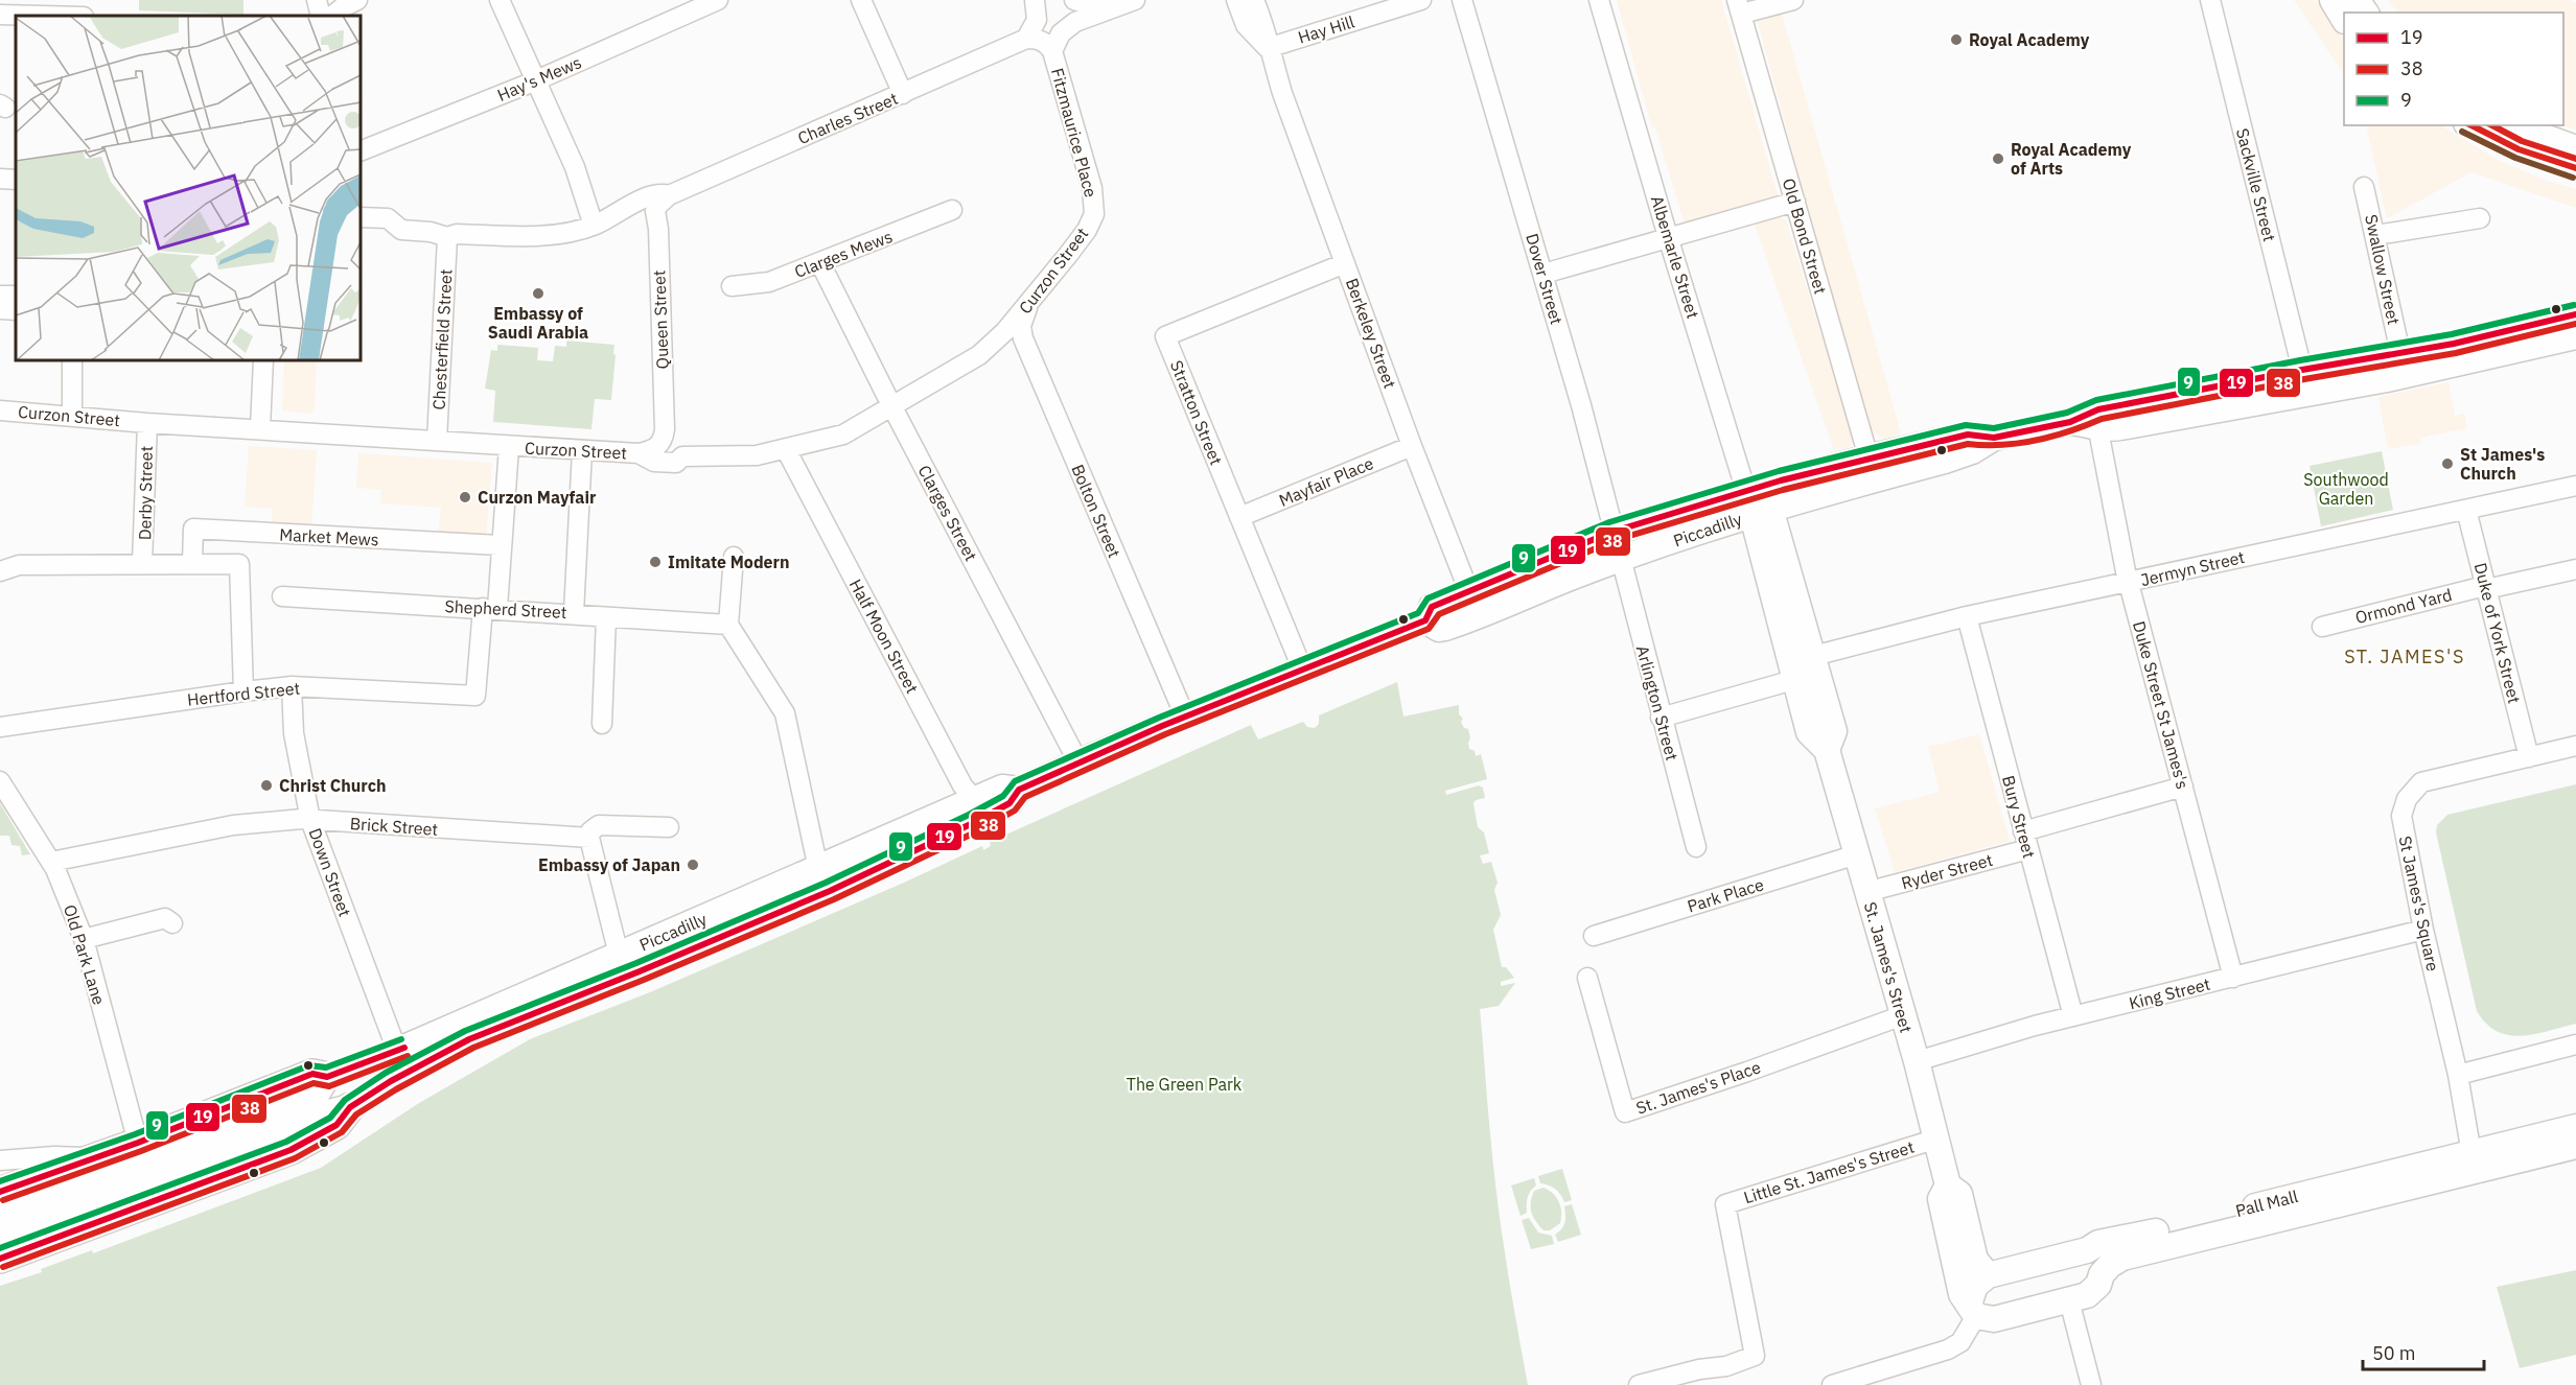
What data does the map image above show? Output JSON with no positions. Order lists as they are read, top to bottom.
{
  "streets": {
    "main road": ["Piccadilly", "St. James's Street", "Pall Mall"],
    "street": [
      "Hay Hill",
      "Hay's Mews",
      "Charles Street",
      "Fitzmaurice Place",
      "Sackville Street",
      "Old Bond Street",
      "Clarges Mews",
      "Albemarle Street",
      "Swallow Street",
      "Curzon Street",
      "Dover Street",
      "Queen Street",
      "Berkeley Street",
      "Chesterfield Street",
      "Stratton Street",
      "Mayfair Place",
      "Derby Street",
      "Bolton Street",
      "Clarges Street",
      "Market Mews",
      "Jermyn Street",
      "Ormond Yard",
      "Shepherd Street",
      "Duke of York Street",
      "Half Moon Street",
      "Hertford Street",
      "Arlington Street",
      "Duke Street St James's",
      "Bury Street",
      "Brick Street",
      "Ryder Street",
      "Down Street",
      "Park Place",
      "St James's Square",
      "Old Park Lane",
      "King Street",
      "St. James's Place",
      "Little St. James's Street"
    ]
  },
  "crossings": [
    ["Hay Hill", "Berkeley Street"],
    ["Charles Street", "Queen Street"],
    ["Charles Street", "Chesterfield Street"],
    ["Fitzmaurice Place", "Curzon Street"],
    ["Sackville Street", "Piccadilly"],
    ["Old Bond Street", "Piccadilly"],
    ["Clarges Mews", "Clarges Street"],
    ["Albemarle Street", "Piccadilly"],
    ["Albemarle Street", "St. James's Street"],
    ["Swallow Street", "Piccadilly"],
    ["Curzon Street", "Chesterfield Street"],
    ["Curzon Street", "Derby Street"],
    ["Curzon Street", "Bolton Street"],
    ["Curzon Street", "Clarges Street"],
    ["Curzon Street", "Half Moon Street"],
    ["Curzon Street", "Hertford Street"],
    ["Dover Street", "Piccadilly"],
    ["Dover Street", "Arlington Street"],
    ["Berkeley Street", "Stratton Street"],
    ["Berkeley Street", "Mayfair Place"],
    ["Berkeley Street", "Piccadilly"],
    ["Stratton Street", "Mayfair Place"],
    ["Stratton Street", "Piccadilly"],
    ["Bolton Street", "Piccadilly"],
    ["Clarges Street", "Piccadilly"],
    ["Piccadilly", "Half Moon Street"],
    ["Piccadilly", "Arlington Street"],
    ["Piccadilly", "Duke Street St James's"],
    ["Piccadilly", "Down Street"],
    ["Piccadilly", "St. James's Street"],
    ["Market Mews", "Hertford Street"],
    ["Jermyn Street", "Duke of York Street"],
    ["Jermyn Street", "Duke Street St James's"],
    ["Jermyn Street", "Bury Street"],
    ["Jermyn Street", "St. James's Street"],
    ["Ormond Yard", "Duke of York Street"],
    ["Shepherd Street", "Hertford Street"],
    ["Duke of York Street", "St James's Square"],
    ["Hertford Street", "Down Street"],
    ["Duke Street St James's", "Ryder Street"],
    ["Duke Street St James's", "King Street"],
    ["Bury Street", "Ryder Street"],
    ["Bury Street", "King Street"],
    ["Brick Street", "Down Street"],
    ["Brick Street", "Old Park Lane"],
    ["Ryder Street", "St. James's Street"],
    ["Park Place", "St. James's Street"],
    ["St James's Square", "King Street"],
    ["St James's Square", "Pall Mall"],
    ["St. James's Street", "King Street"],
    ["St. James's Street", "St. James's Place"],
    ["St. James's Street", "Little St. James's Street"],
    ["St. James's Street", "Pall Mall"]
  ],
  "districts": ["ST. JAMES'S"],
  "parks": ["Southwood Garden", "The Green Park"],
  "places": [
    "Royal Academy",
    "Royal Academy of Arts",
    "Embassy of Saudi Arabia",
    "St James's Church",
    "Curzon Mayfair",
    "Imitate Modern",
    "Christ Church",
    "Embassy of Japan"
  ],
  "lines": ["transit line 9", "transit line 19", "transit line 38"],
  "legend": ["19", "38", "9"],
  "scale_bar": "50 m"
}
